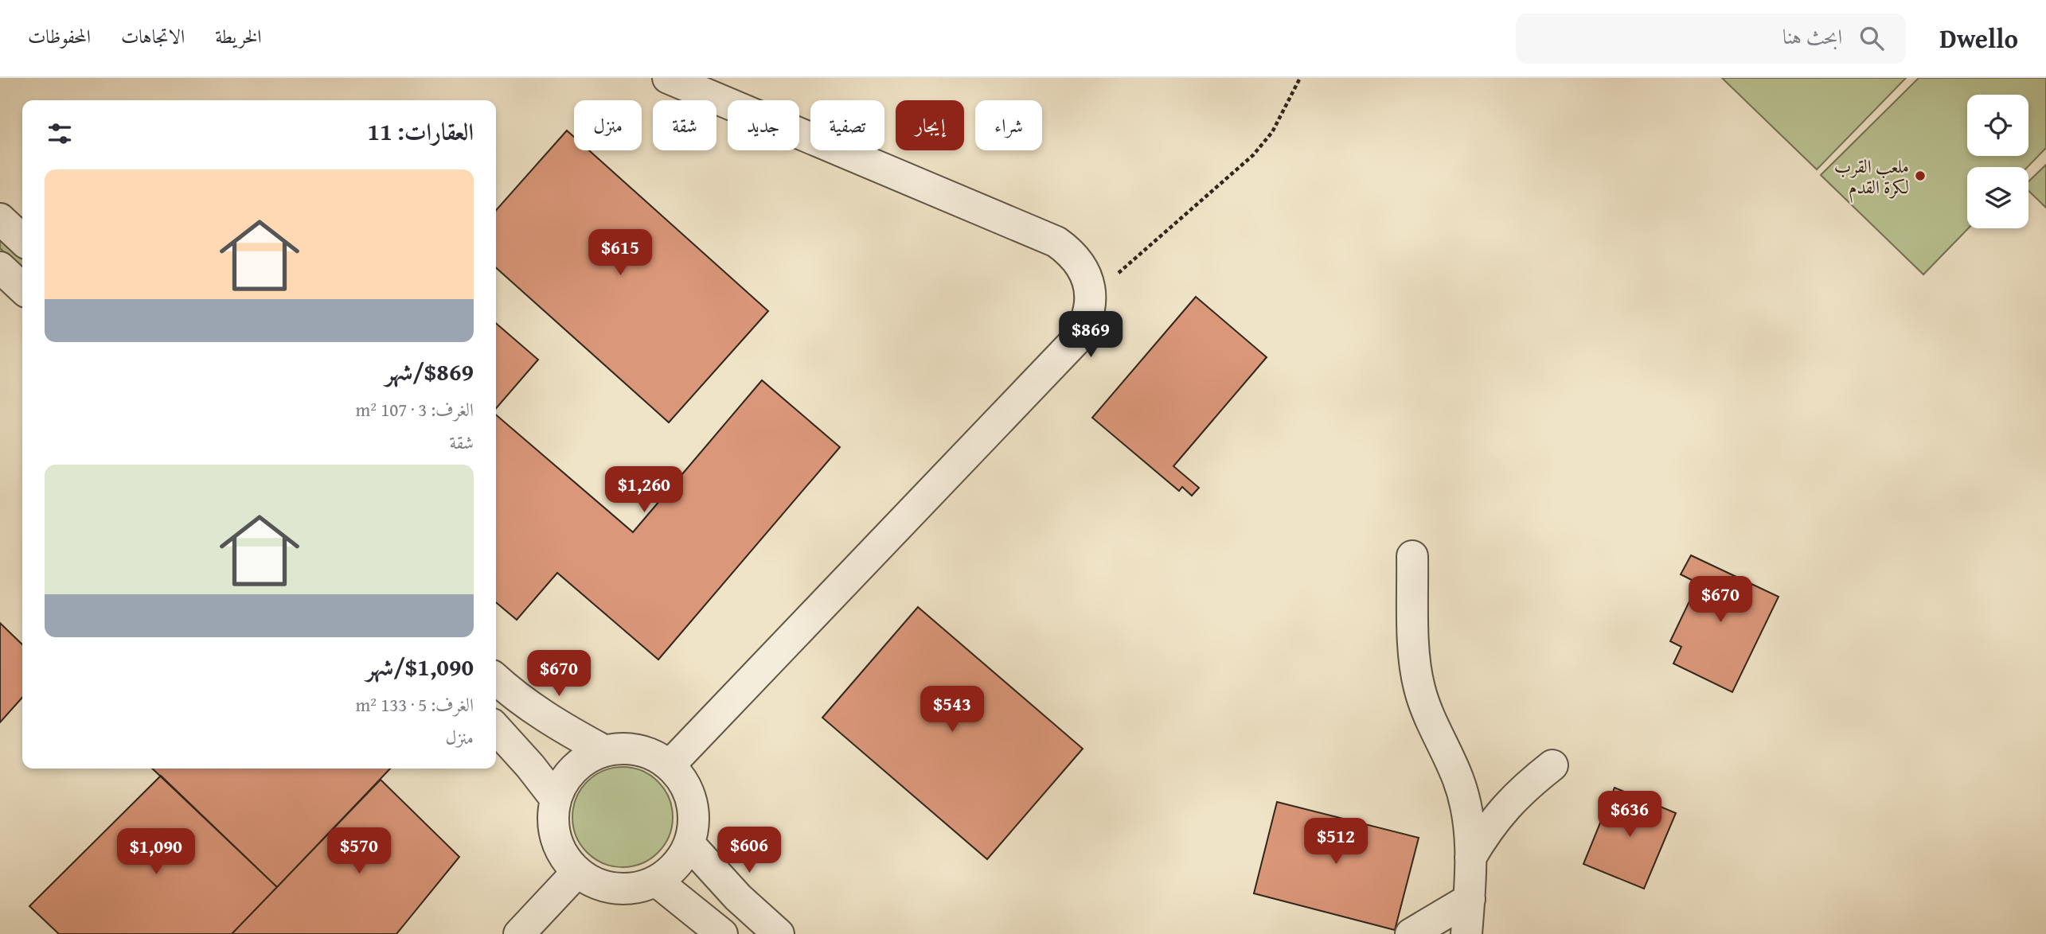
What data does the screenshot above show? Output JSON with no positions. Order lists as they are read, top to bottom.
{
  "places": ["ملعب القرب لكرة القدم"],
  "page": {
    "header": "Dwello",
    "search": "ابحث هنا",
    "nav": ["الخريطة", "الاتجاهات", "المحفوظات"],
    "chip": [
      "شراء",
      "إيجار",
      "تصفية",
      "جديد",
      "شقة",
      "منزل"
    ],
    "heading": "العقارات: 11",
    "list": [
      {
        "name": "$869/شهر",
        "note": "الغرف: 3 · 107 m² · شقة"
      },
      {
        "name": "$1,090/شهر",
        "note": "الغرف: 5 · 133 m² · منزل"
      }
    ],
    "price": [
      "$615",
      "$869",
      "$1,260",
      "$670",
      "$670",
      "$543",
      "$636",
      "$512",
      "$606",
      "$570",
      "$1,090"
    ]
  }
}
